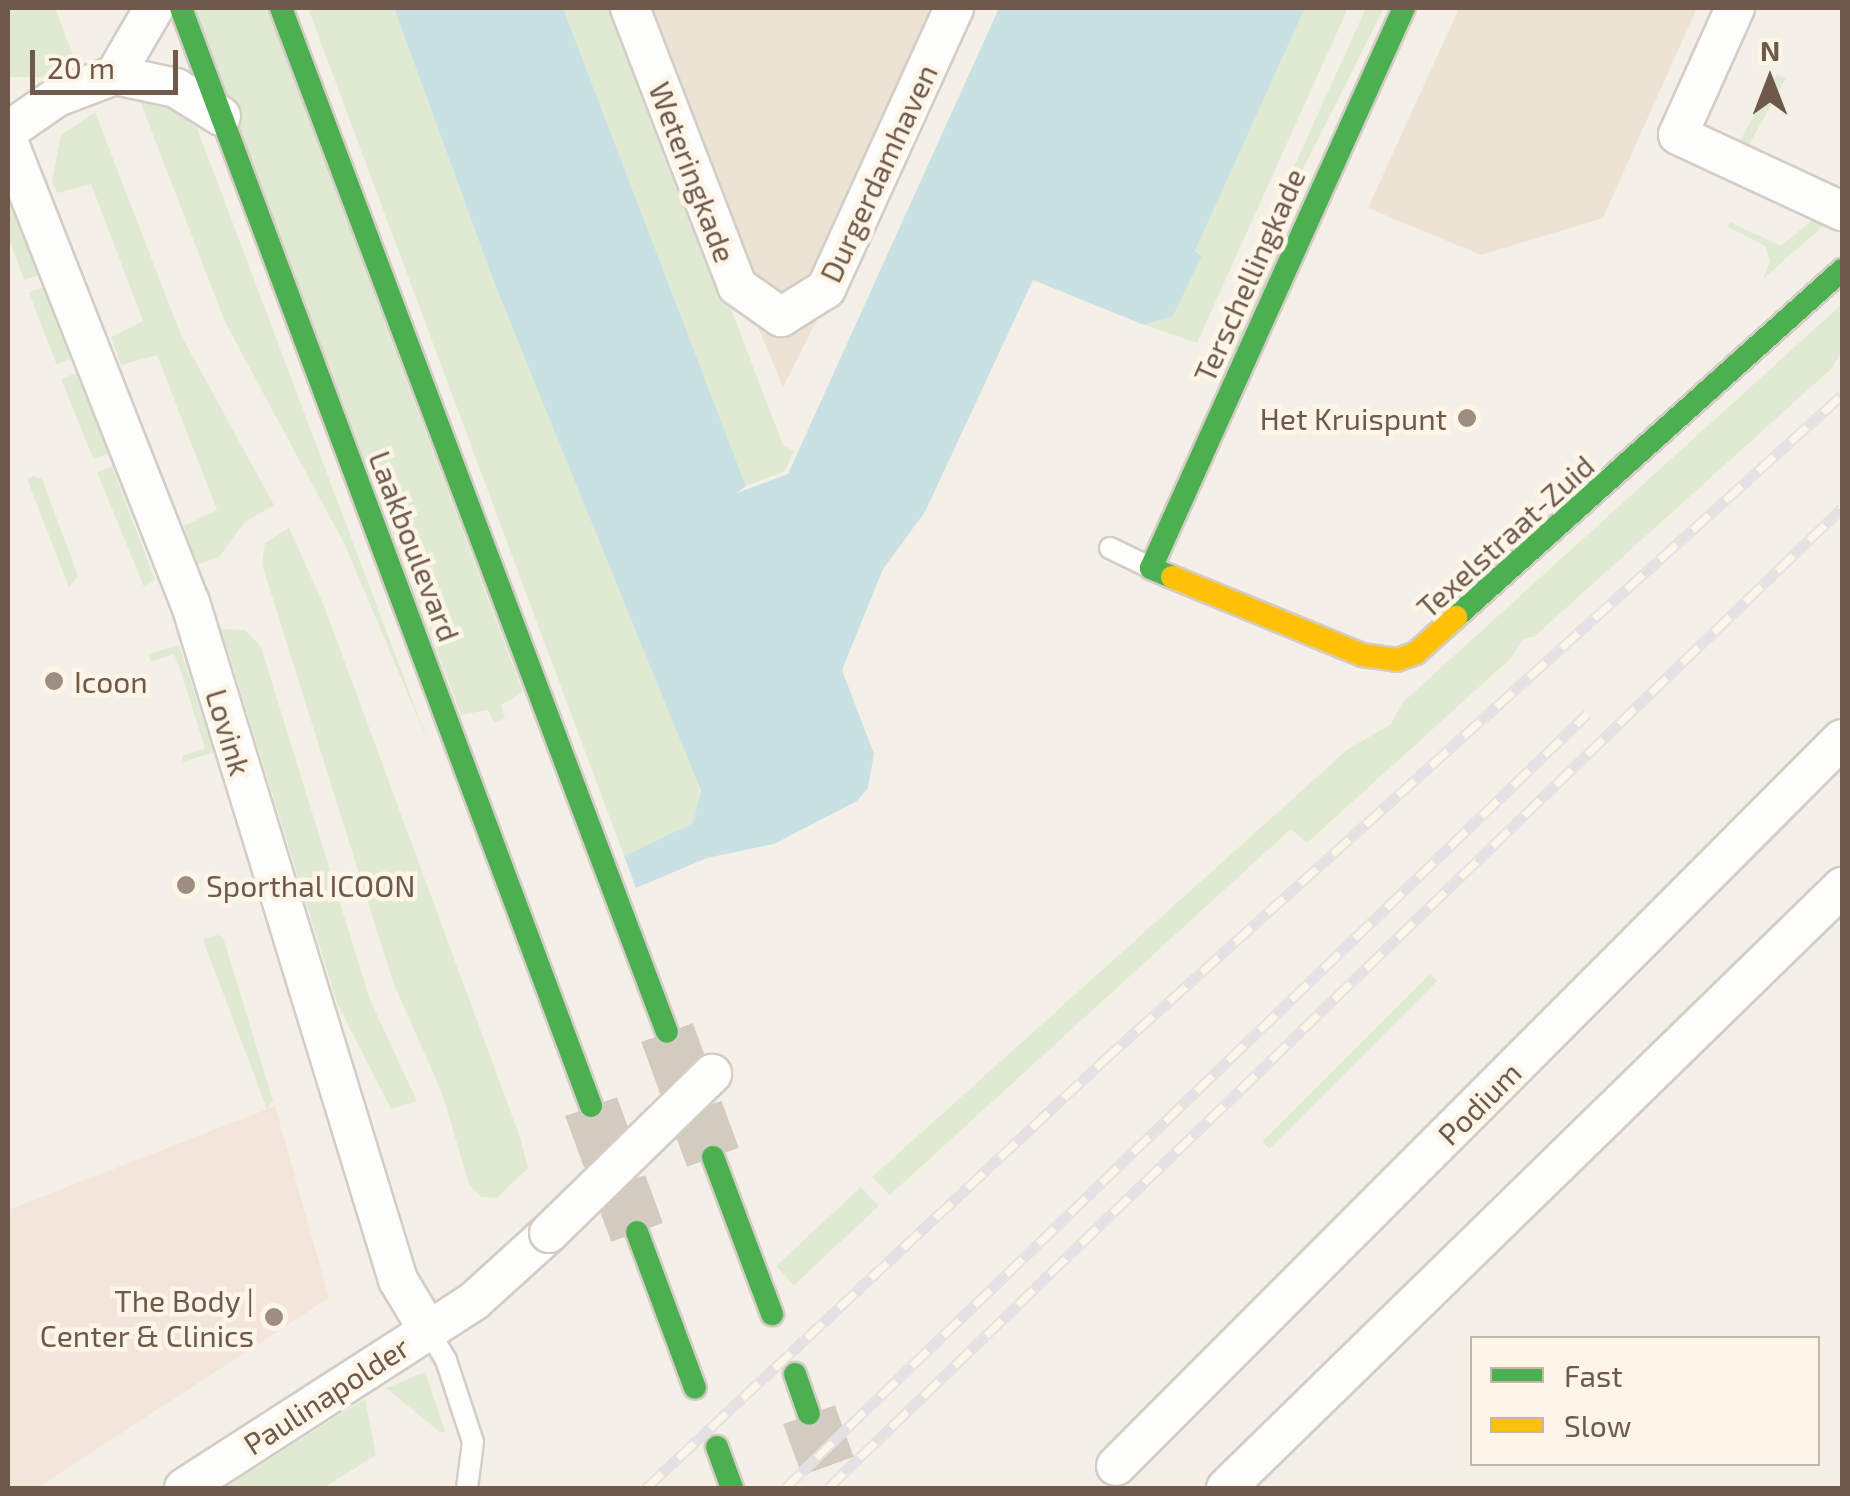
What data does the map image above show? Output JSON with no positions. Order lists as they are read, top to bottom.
{
  "streets": {
    "main road": ["Terschellingkade", "Texelstraat-Zuid", "Laakboulevard"],
    "street": [
      "Weteringkade",
      "Durgerdamhaven",
      "Lovink",
      "Podium",
      "Paulinapolder"
    ]
  },
  "crossings": [
    ["Weteringkade", "Durgerdamhaven"],
    ["Terschellingkade", "Texelstraat-Zuid"],
    ["Lovink", "Paulinapolder"]
  ],
  "places": [
    "Het Kruispunt",
    "Icoon",
    "Sporthal ICOON",
    "The Body | Center & Clinics"
  ],
  "legend": ["Fast", "Slow"],
  "scale_bar": "20 m",
  "north": "top"
}
